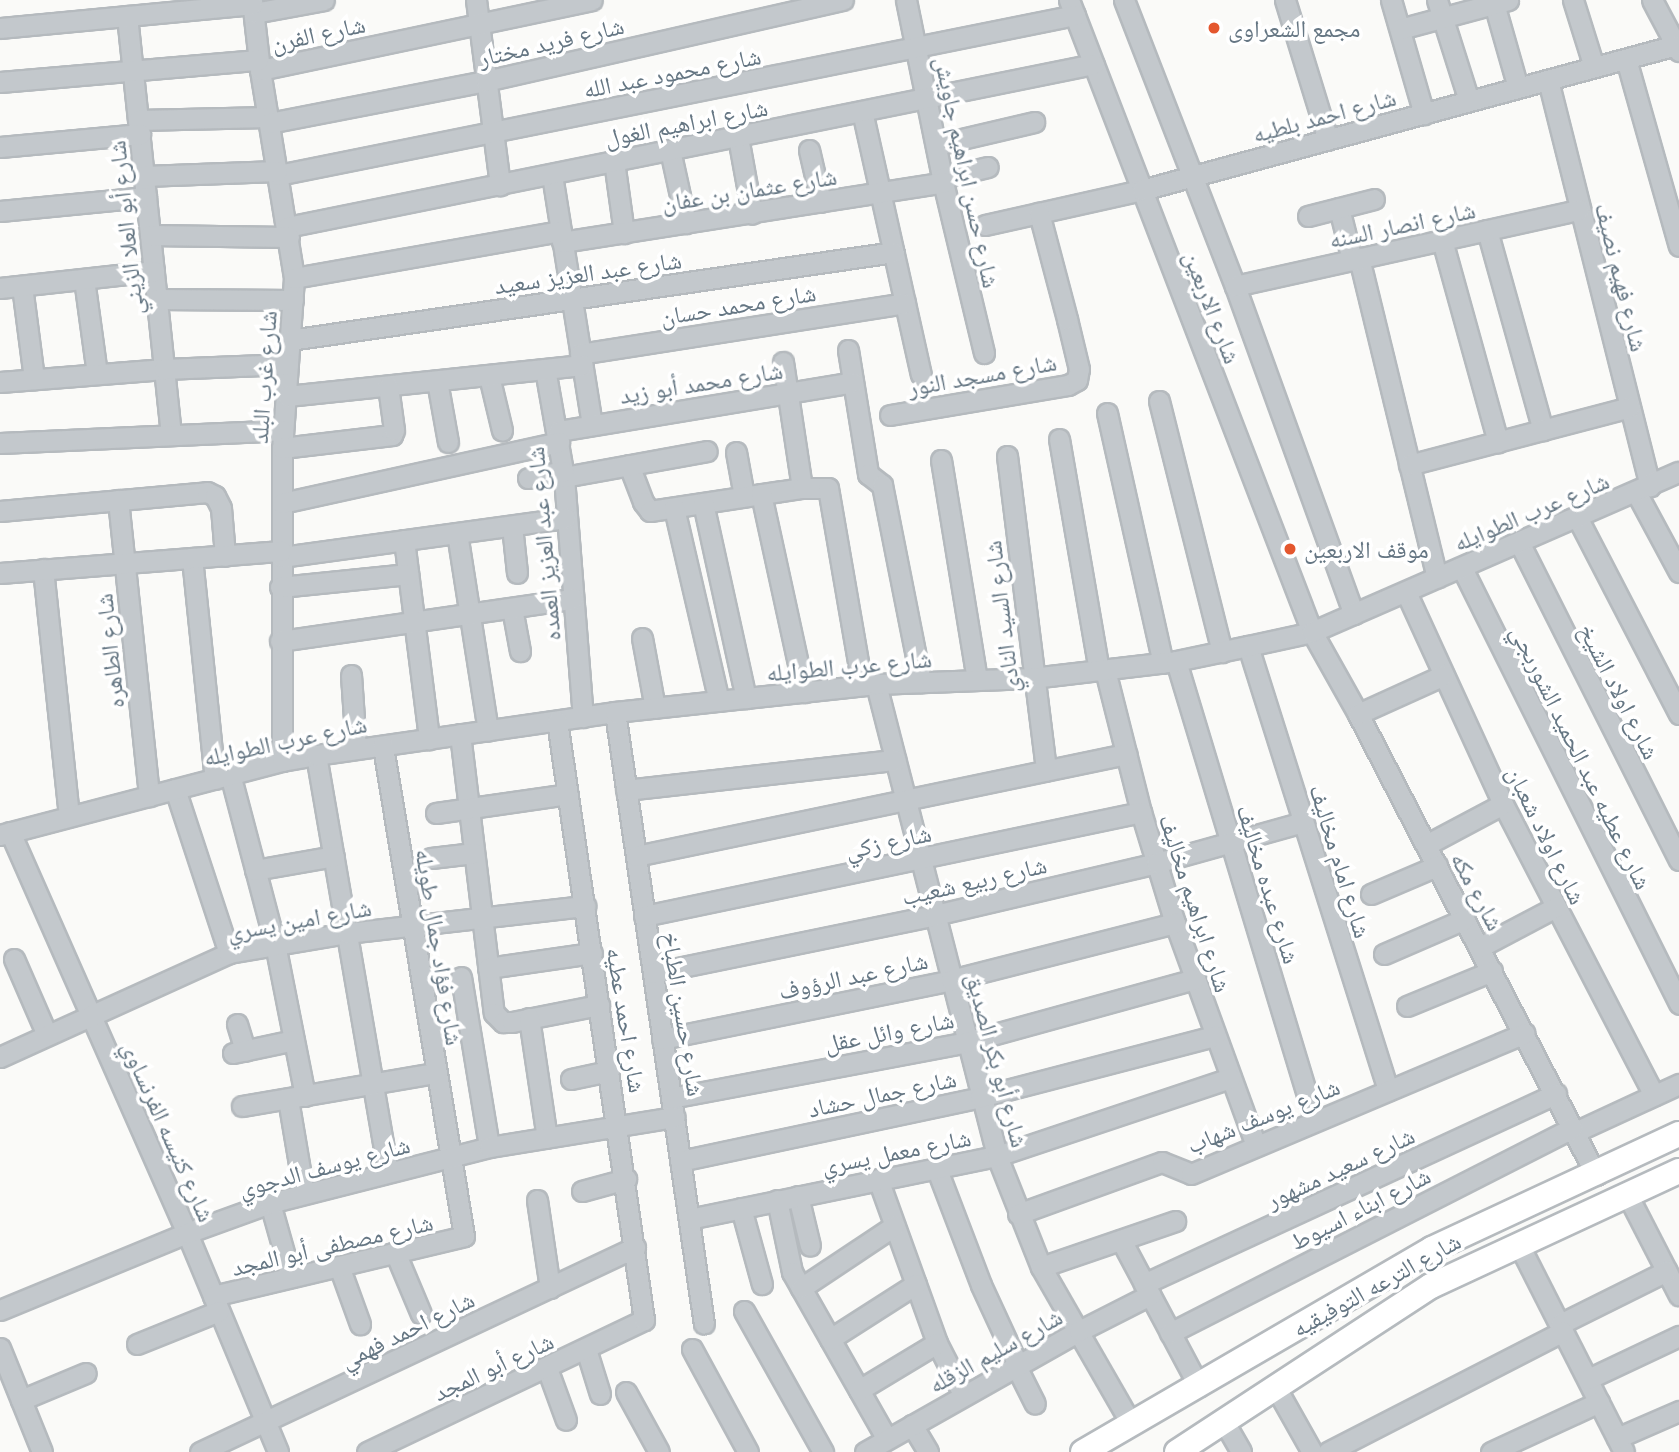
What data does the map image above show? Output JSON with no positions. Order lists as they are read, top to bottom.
{
  "streets": {
    "main road": ["شارع الترعه التوفيقيه"],
    "street": [
      "شارع الفرن",
      "شارع فريد مختار",
      "شارع محمود عبد الله",
      "شارع احمد بلطيه",
      "شارع ابراهيم الغول",
      "شارع حسن ابراهيم جاويش",
      "شارع عثمان بن عفان",
      "شارع انصار السنه",
      "شارع أبو العلا الزيني",
      "شارع عبد العزيز سعيد",
      "شارع فهيم نصيف",
      "شارع محمد حسان",
      "شارع الاربعين",
      "شارع مسجد النور",
      "شارع غرب البلد",
      "شارع محمد أبو زيد",
      "شارع عرب الطوايله",
      "شارع عبد العزيز العمده",
      "شارع السيد النادي",
      "شارع الطاهره",
      "شارع اولاد الشيخ",
      "شارع عطيه عبد الحميد الشوربجي",
      "شارع اولاد شعبان",
      "شارع زكي",
      "شارع امام مخاليف",
      "شارع ربيع شعيب",
      "شارع عبده مخاليف",
      "شارع مكه",
      "شارع ابراهيم مخاليف",
      "شارع امين يسري",
      "شارع فؤاد جمال طويله",
      "شارع عبد الرؤوف",
      "شارع حسين الطباخ",
      "شارع احمد عطيه",
      "شارع وائل عقل",
      "شارع أبو بكر الصديق",
      "شارع جمال حشاد",
      "شارع يوسف شهاب",
      "شارع كنيسه الفرنساوي",
      "شارع معمل يسري",
      "شارع يوسف الدجوي",
      "شارع سعيد مشهور",
      "شارع ابناء اسيوط",
      "شارع مصطفى أبو المجد",
      "شارع احمد فهمي",
      "شارع سليم الزقله",
      "شارع أبو المجد"
    ]
  },
  "crossings": [
    ["شارع الفرن", "شارع أبو العلا الزيني"],
    ["شارع الفرن", "شارع غرب البلد"],
    ["شارع فريد مختار", "شارع أبو العلا الزيني"],
    ["شارع فريد مختار", "شارع غرب البلد"],
    ["شارع محمود عبد الله", "شارع حسن ابراهيم جاويش"],
    ["شارع محمود عبد الله", "شارع أبو العلا الزيني"],
    ["شارع محمود عبد الله", "شارع الاربعين"],
    ["شارع محمود عبد الله", "شارع غرب البلد"],
    ["شارع احمد بلطيه", "شارع فهيم نصيف"],
    ["شارع احمد بلطيه", "شارع الاربعين"],
    ["شارع ابراهيم الغول", "شارع حسن ابراهيم جاويش"],
    ["شارع ابراهيم الغول", "شارع أبو العلا الزيني"],
    ["شارع ابراهيم الغول", "شارع الاربعين"],
    ["شارع ابراهيم الغول", "شارع غرب البلد"],
    ["شارع حسن ابراهيم جاويش", "شارع عثمان بن عفان"],
    ["شارع عثمان بن عفان", "شارع غرب البلد"],
    ["شارع انصار السنه", "شارع فهيم نصيف"],
    ["شارع انصار السنه", "شارع الاربعين"],
    ["شارع عبد العزيز سعيد", "شارع غرب البلد"],
    ["شارع فهيم نصيف", "شارع عرب الطوايله"],
    ["شارع محمد حسان", "شارع غرب البلد"],
    ["شارع محمد حسان", "شارع عبد العزيز العمده"],
    ["شارع الاربعين", "شارع عرب الطوايله"],
    ["شارع الاربعين", "شارع مكه"],
    ["شارع غرب البلد", "شارع محمد أبو زيد"],
    ["شارع غرب البلد", "شارع عرب الطوايله"],
    ["شارع محمد أبو زيد", "شارع عبد العزيز العمده"],
    ["شارع عرب الطوايله", "شارع عبد العزيز العمده"],
    ["شارع عرب الطوايله", "شارع السيد النادي"],
    ["شارع عرب الطوايله", "شارع الطاهره"],
    ["شارع عرب الطوايله", "شارع اولاد الشيخ"],
    ["شارع عرب الطوايله", "شارع عطيه عبد الحميد الشوربجي"],
    ["شارع عرب الطوايله", "شارع اولاد شعبان"],
    ["شارع عرب الطوايله", "شارع امام مخاليف"],
    ["شارع عرب الطوايله", "شارع عبده مخاليف"],
    ["شارع عرب الطوايله", "شارع مكه"],
    ["شارع عرب الطوايله", "شارع ابراهيم مخاليف"],
    ["شارع عرب الطوايله", "شارع فؤاد جمال طويله"],
    ["شارع عرب الطوايله", "شارع حسين الطباخ"],
    ["شارع عرب الطوايله", "شارع احمد عطيه"],
    ["شارع عرب الطوايله", "شارع أبو بكر الصديق"],
    ["شارع عرب الطوايله", "شارع كنيسه الفرنساوي"],
    ["شارع اولاد شعبان", "شارع ابناء اسيوط"],
    ["شارع زكي", "شارع ابراهيم مخاليف"],
    ["شارع زكي", "شارع حسين الطباخ"],
    ["شارع زكي", "شارع أبو بكر الصديق"],
    ["شارع امام مخاليف", "شارع ربيع شعيب"],
    ["شارع امام مخاليف", "شارع يوسف شهاب"],
    ["شارع ربيع شعيب", "شارع عبده مخاليف"],
    ["شارع ربيع شعيب", "شارع ابراهيم مخاليف"],
    ["شارع ربيع شعيب", "شارع حسين الطباخ"],
    ["شارع ربيع شعيب", "شارع أبو بكر الصديق"],
    ["شارع عبده مخاليف", "شارع يوسف شهاب"],
    ["شارع مكه", "شارع يوسف شهاب"],
    ["شارع مكه", "شارع سعيد مشهور"],
    ["شارع مكه", "شارع ابناء اسيوط"],
    ["شارع مكه", "شارع الترعه التوفيقيه"],
    ["شارع ابراهيم مخاليف", "شارع عبد الرؤوف"],
    ["شارع ابراهيم مخاليف", "شارع وائل عقل"],
    ["شارع ابراهيم مخاليف", "شارع جمال حشاد"],
    ["شارع ابراهيم مخاليف", "شارع يوسف شهاب"],
    ["شارع ابراهيم مخاليف", "شارع معمل يسري"],
    ["شارع امين يسري", "شارع فؤاد جمال طويله"],
    ["شارع امين يسري", "شارع احمد عطيه"],
    ["شارع امين يسري", "شارع كنيسه الفرنساوي"],
    ["شارع فؤاد جمال طويله", "شارع يوسف الدجوي"],
    ["شارع فؤاد جمال طويله", "شارع مصطفى أبو المجد"],
    ["شارع عبد الرؤوف", "شارع حسين الطباخ"],
    ["شارع عبد الرؤوف", "شارع أبو بكر الصديق"],
    ["شارع حسين الطباخ", "شارع وائل عقل"],
    ["شارع حسين الطباخ", "شارع جمال حشاد"],
    ["شارع حسين الطباخ", "شارع معمل يسري"],
    ["شارع حسين الطباخ", "شارع يوسف الدجوي"],
    ["شارع احمد عطيه", "شارع يوسف الدجوي"],
    ["شارع احمد عطيه", "شارع احمد فهمي"],
    ["شارع احمد عطيه", "شارع أبو المجد"],
    ["شارع وائل عقل", "شارع أبو بكر الصديق"],
    ["شارع أبو بكر الصديق", "شارع جمال حشاد"],
    ["شارع أبو بكر الصديق", "شارع يوسف شهاب"],
    ["شارع أبو بكر الصديق", "شارع معمل يسري"],
    ["شارع أبو بكر الصديق", "شارع الترعه التوفيقيه"],
    ["شارع أبو بكر الصديق", "شارع سليم الزقله"],
    ["شارع كنيسه الفرنساوي", "شارع يوسف الدجوي"],
    ["شارع كنيسه الفرنساوي", "شارع مصطفى أبو المجد"],
    ["شارع كنيسه الفرنساوي", "شارع احمد فهمي"],
    ["شارع يوسف الدجوي", "شارع مصطفى أبو المجد"],
    ["شارع سعيد مشهور", "شارع سليم الزقله"]
  ],
  "places": ["مجمع الشعراوى", "موقف الاربعين"]
}
